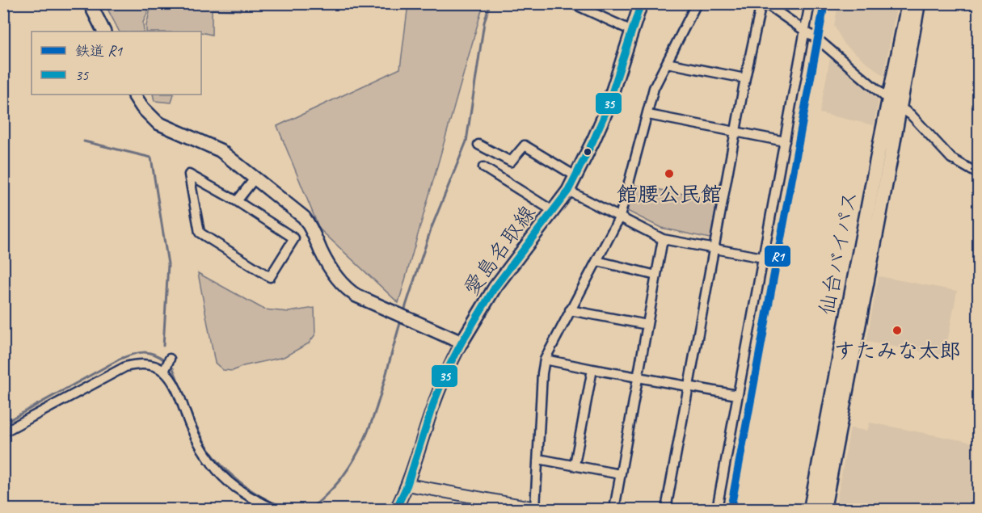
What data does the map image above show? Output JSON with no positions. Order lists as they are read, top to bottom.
{
  "streets": {
    "highway": ["仙台バイパス"],
    "main road": ["愛島名取線"]
  },
  "places": ["館腰公民館", "すたみな太郎"],
  "lines": ["rail line R1", "transit line 35"],
  "legend": ["鉄道 R1", "35"]
}
